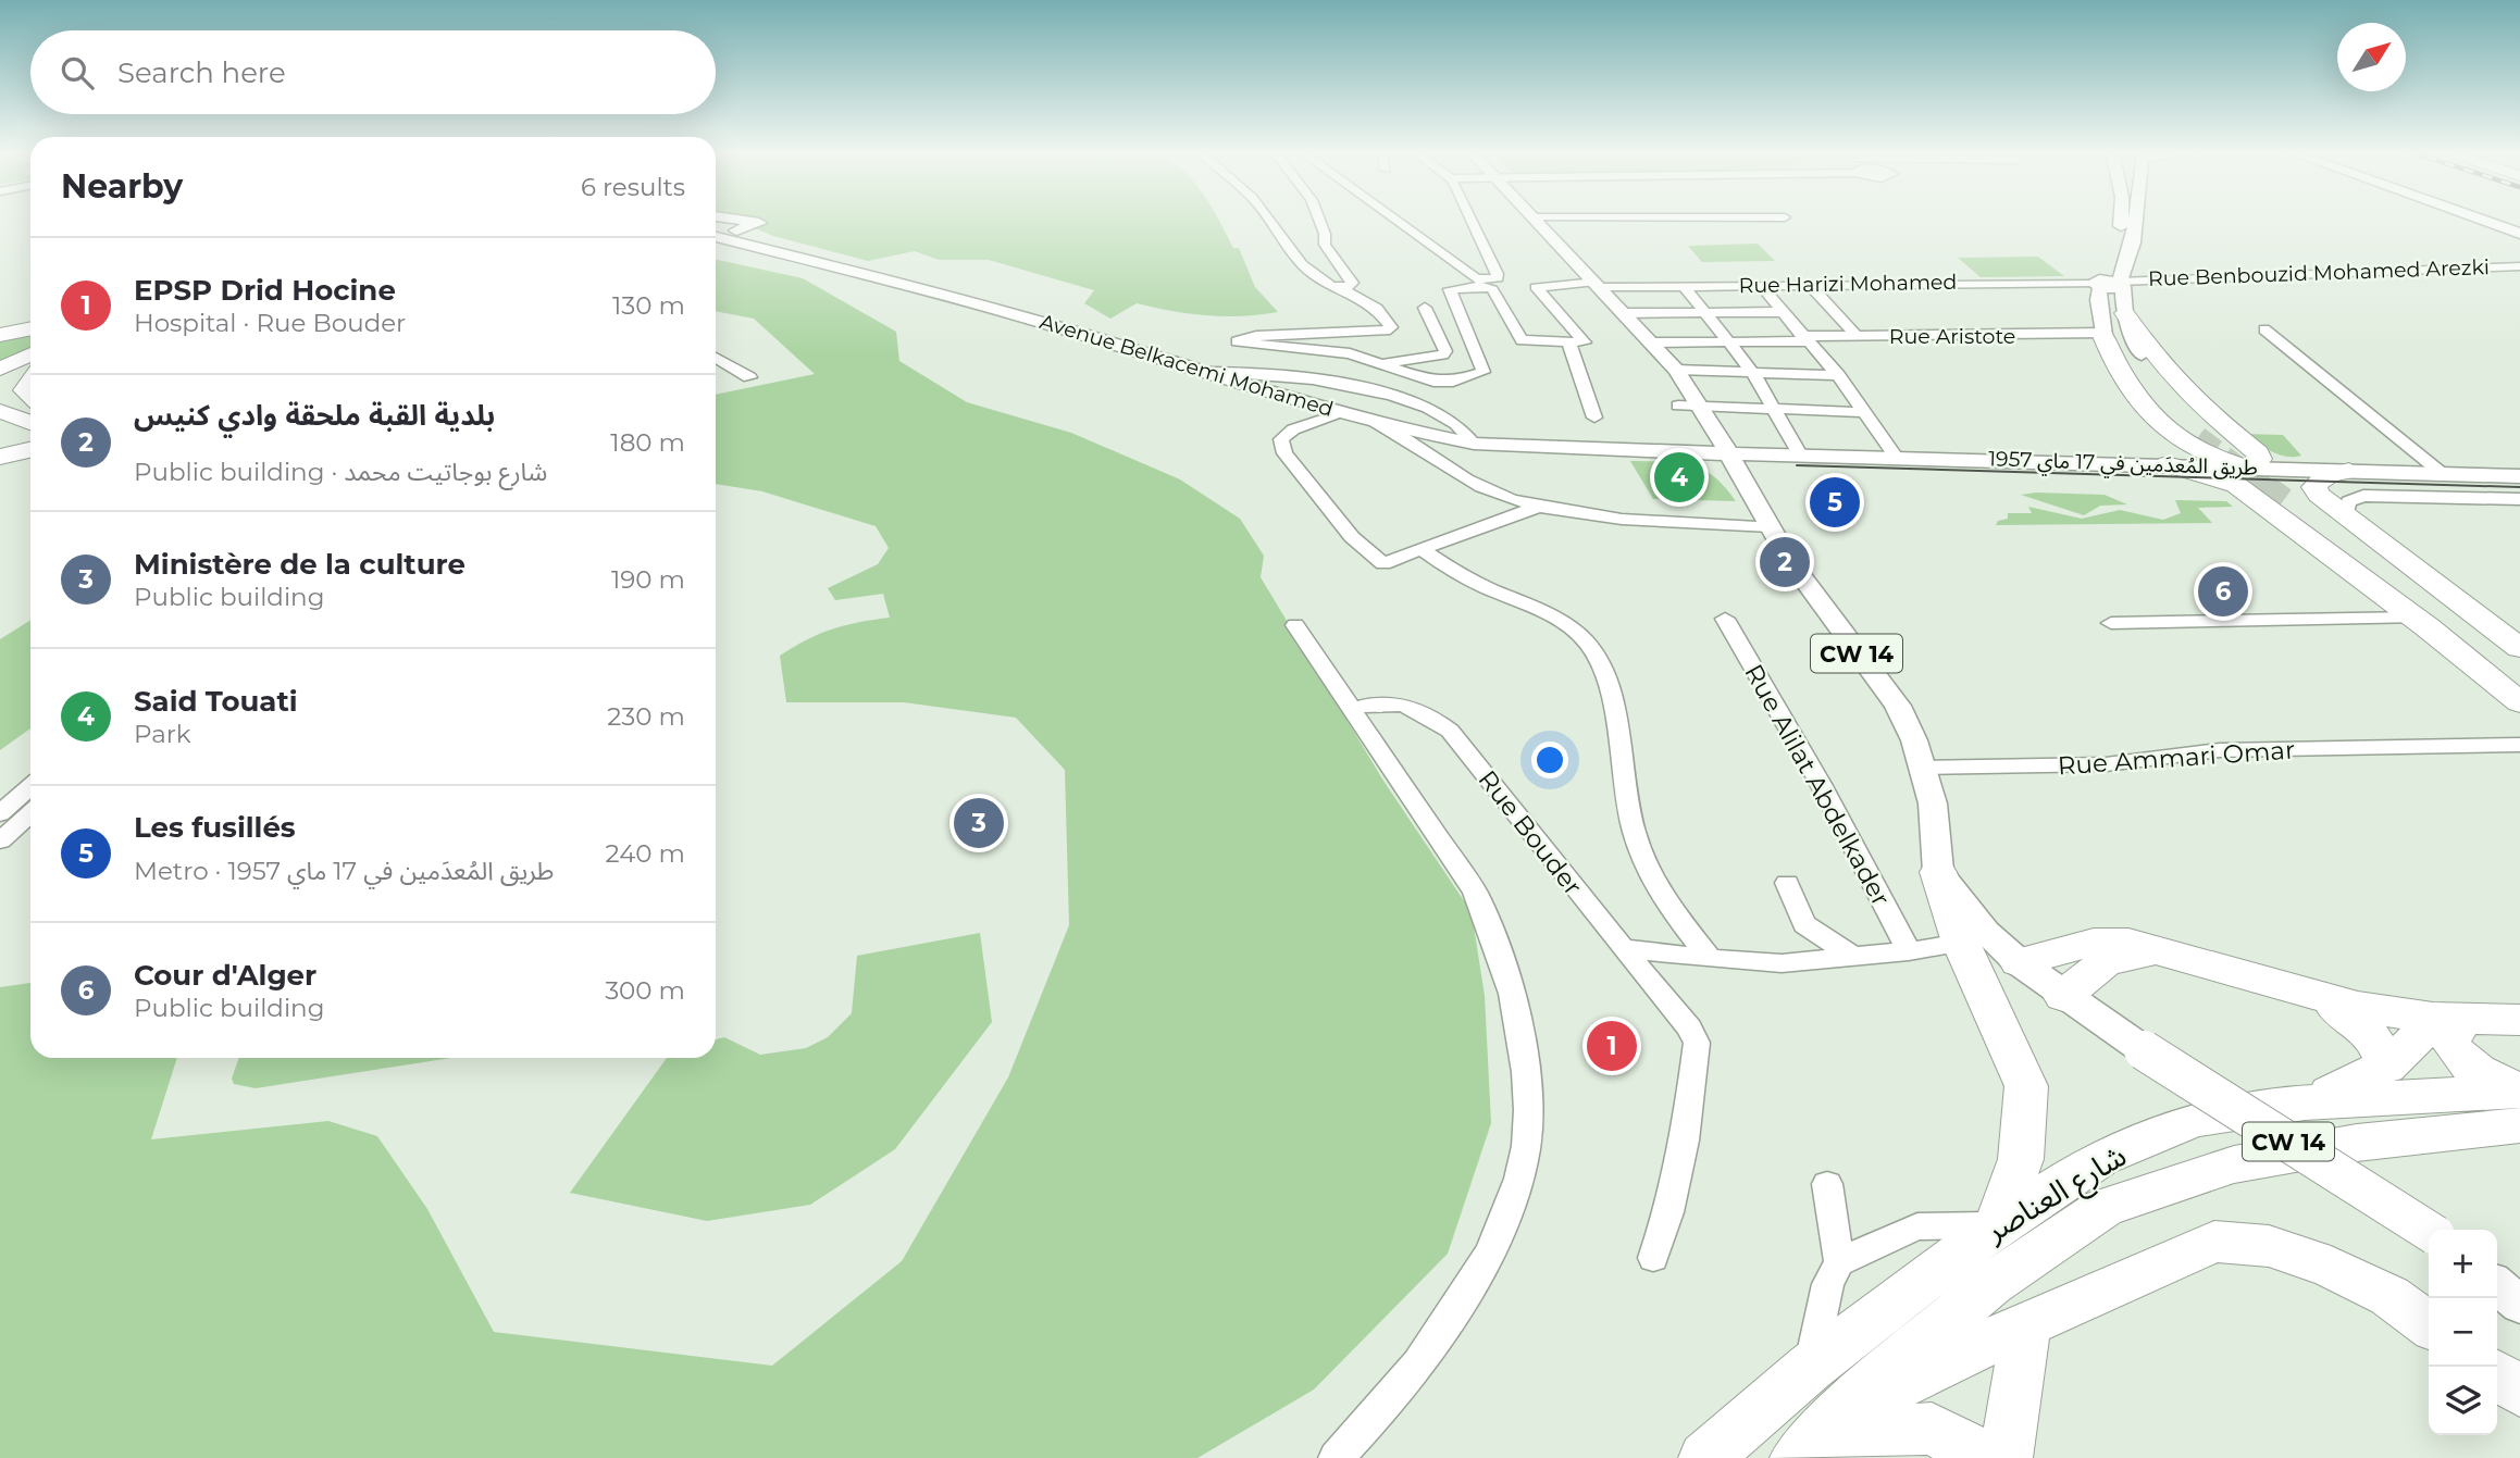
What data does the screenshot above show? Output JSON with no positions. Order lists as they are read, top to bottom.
{
  "streets": {
    "highway": ["شارع العناصر"],
    "main road": ["Avenue Belkacemi Mohamed", "طريق المُعدَمين في 17 ماي 1957", "CW 14"],
    "street": [
      "Rue Benbouzid Mohamed Arezki",
      "Rue Harizi Mohamed",
      "Rue Aristote",
      "Rue Ammari Omar",
      "Rue Alilat Abdelkader",
      "Rue Bouder"
    ]
  },
  "crossings": [
    ["Rue Benbouzid Mohamed Arezki", "Rue Harizi Mohamed"],
    ["Rue Harizi Mohamed", "CW 14"],
    ["Rue Aristote", "CW 14"],
    ["Avenue Belkacemi Mohamed", "طريق المُعدَمين في 17 ماي 1957"],
    ["Avenue Belkacemi Mohamed", "CW 14"],
    ["طريق المُعدَمين في 17 ماي 1957", "CW 14"],
    ["CW 14", "Rue Ammari Omar"]
  ],
  "north": "top right",
  "page": {
    "search": "Search here",
    "heading": ["Nearby", "6 results"],
    "list": [
      {
        "mark": "1",
        "name": "EPSP Drid Hocine",
        "note": "Hospital · Rue Bouder",
        "value": "130 m"
      },
      {
        "mark": "2",
        "name": "بلدية القبة ملحقة وادي كنيس",
        "note": "Public building · شارع بوجاتيت محمد",
        "value": "180 m"
      },
      {
        "mark": "3",
        "name": "Ministère de la culture",
        "note": "Public building",
        "value": "190 m"
      },
      {
        "mark": "4",
        "name": "Said Touati",
        "note": "Park",
        "value": "230 m"
      },
      {
        "mark": "5",
        "name": "Les fusillés",
        "note": "Metro · طريق المُعدَمين في 17 ماي 1957",
        "value": "240 m"
      },
      {
        "mark": "6",
        "name": "Cour d'Alger",
        "note": "Public building",
        "value": "300 m"
      }
    ],
    "pins": [
      "4",
      "5",
      "2",
      "6",
      "3",
      "1"
    ],
    "map_buttons": ["+", "−"]
  }
}
